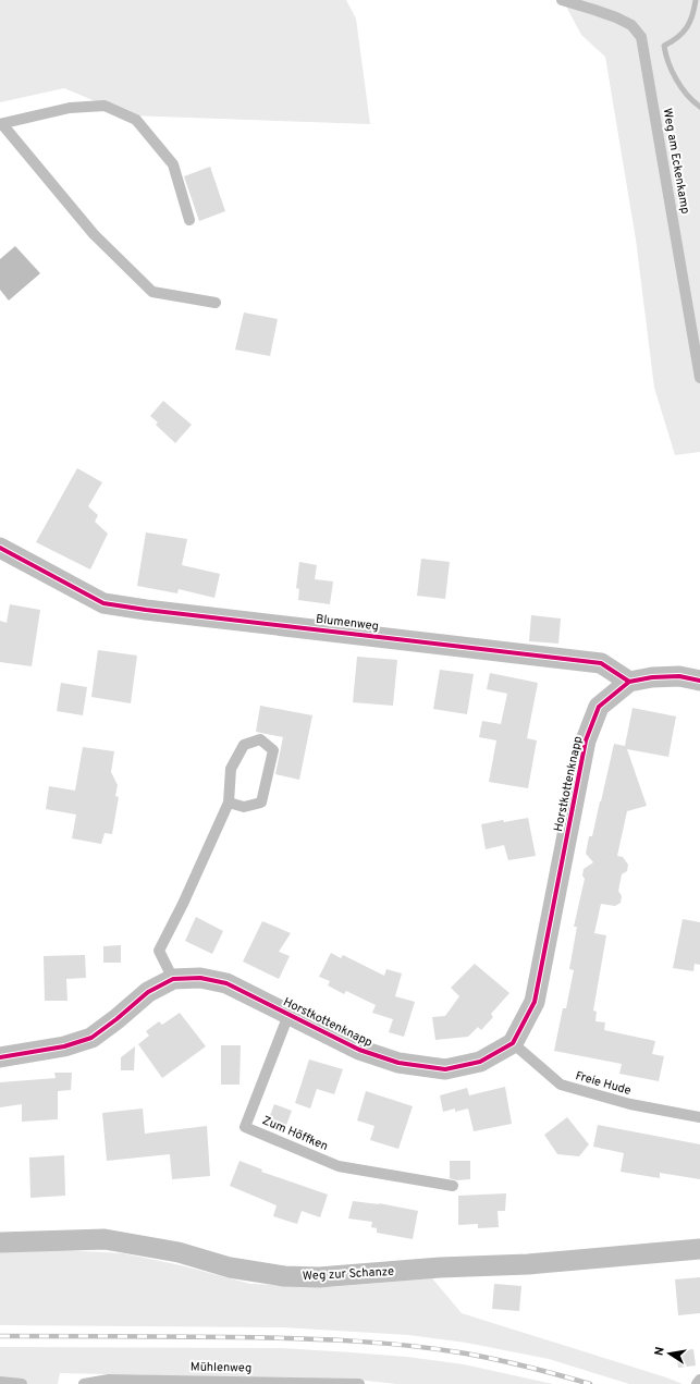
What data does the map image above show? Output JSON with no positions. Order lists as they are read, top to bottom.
{
  "streets": {
    "street": ["Blumenweg", "Horstkottenknapp", "Weg zur Schanze"],
    "lane": [
      "Weg am Eckenkamp",
      "Freie Hude",
      "Zum Höffken",
      "Mühlenweg"
    ]
  },
  "crossings": [
    ["Blumenweg", "Horstkottenknapp"],
    ["Horstkottenknapp", "Freie Hude"],
    ["Horstkottenknapp", "Zum Höffken"]
  ],
  "north": "left"
}
